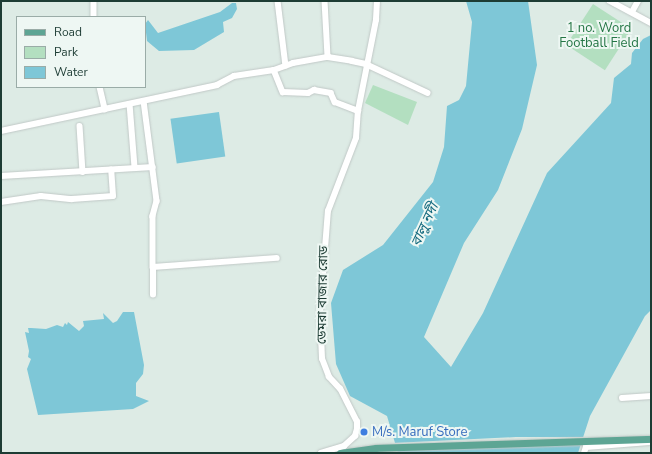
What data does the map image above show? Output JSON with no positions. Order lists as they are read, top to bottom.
{
  "streets": {
    "street": ["ডেমরা বাজার রোড"]
  },
  "water": ["বালু নদী"],
  "parks": ["1 no. Word Football Field"],
  "places": ["M/s. Maruf Store"],
  "legend": ["Road", "Park", "Water"]
}
